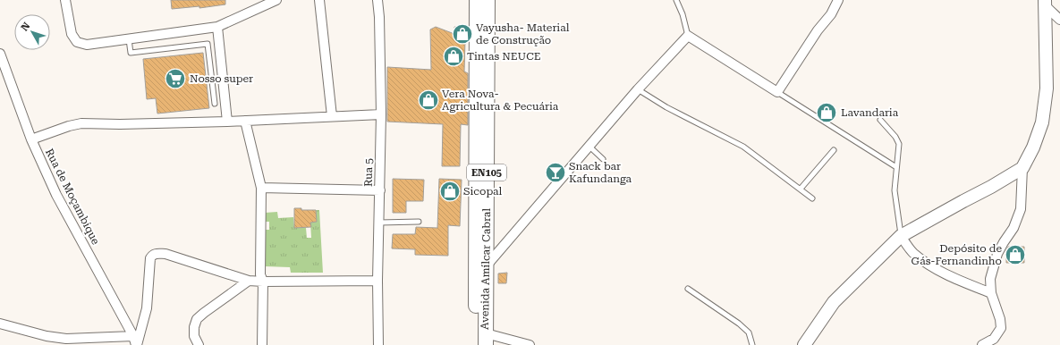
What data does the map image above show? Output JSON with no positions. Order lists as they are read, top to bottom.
{
  "streets": {
    "main road": ["EN105", "Avenida Amílcar Cabral"],
    "street": ["Rua 5", "Rua de Moçambique"]
  },
  "places": {
    "shop": [
      "Vayusha- Material de Construção",
      "Tintas NEUCE",
      "Vera Nova- Agricultura & Pecuária",
      "Lavandaria",
      "Sicopal",
      "Depósito de Gás-Fernandinho"
    ],
    "supermarket": ["Nosso super"],
    "bar": ["Snack bar Kafundanga"]
  },
  "north": "top left"
}
